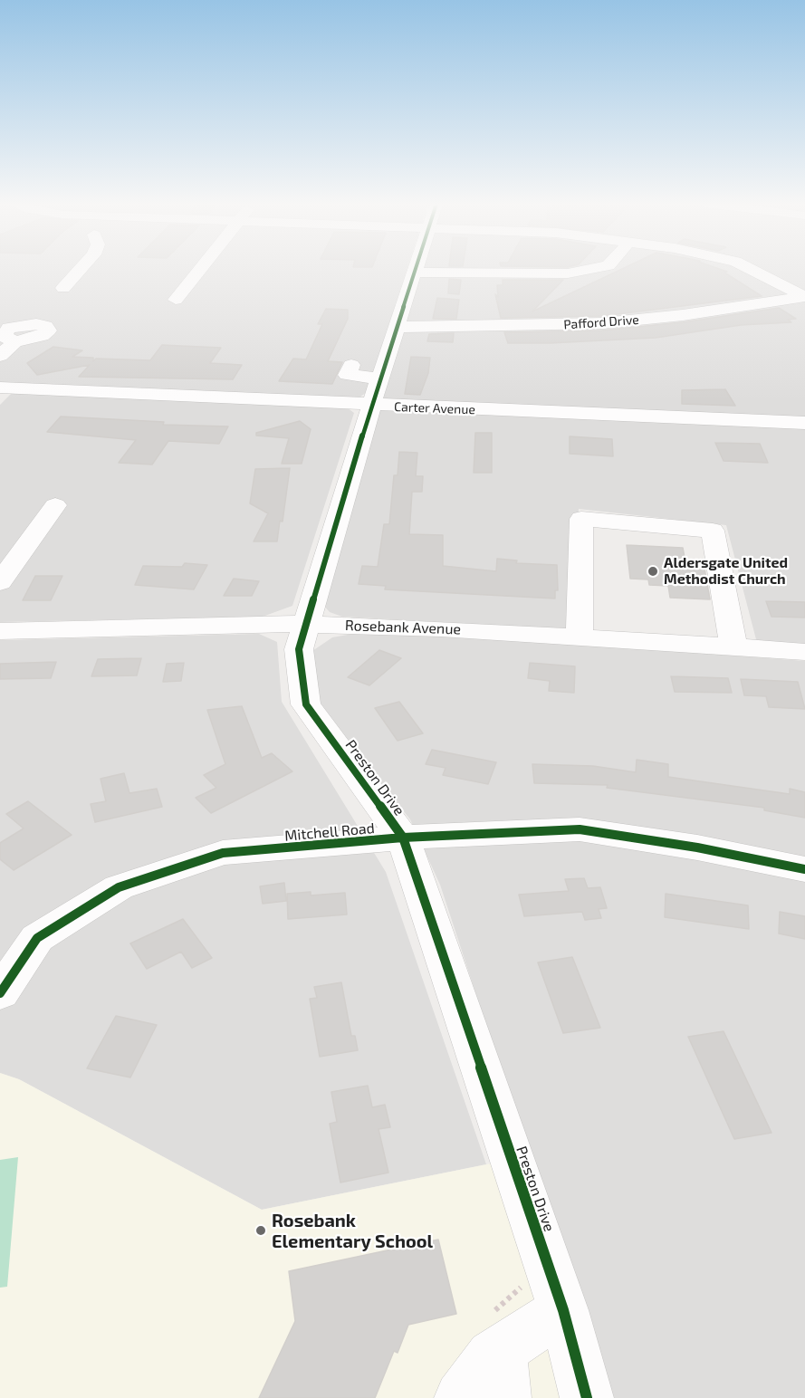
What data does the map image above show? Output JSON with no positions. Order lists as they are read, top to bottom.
{
  "streets": {
    "street": [
      "Pafford Drive",
      "Carter Avenue",
      "Rosebank Avenue",
      "Preston Drive",
      "Mitchell Road"
    ]
  },
  "crossings": [
    ["Pafford Drive", "Preston Drive"],
    ["Carter Avenue", "Preston Drive"],
    ["Rosebank Avenue", "Preston Drive"],
    ["Preston Drive", "Mitchell Road"]
  ],
  "places": ["Aldersgate United Methodist Church", "Rosebank Elementary School"]
}
